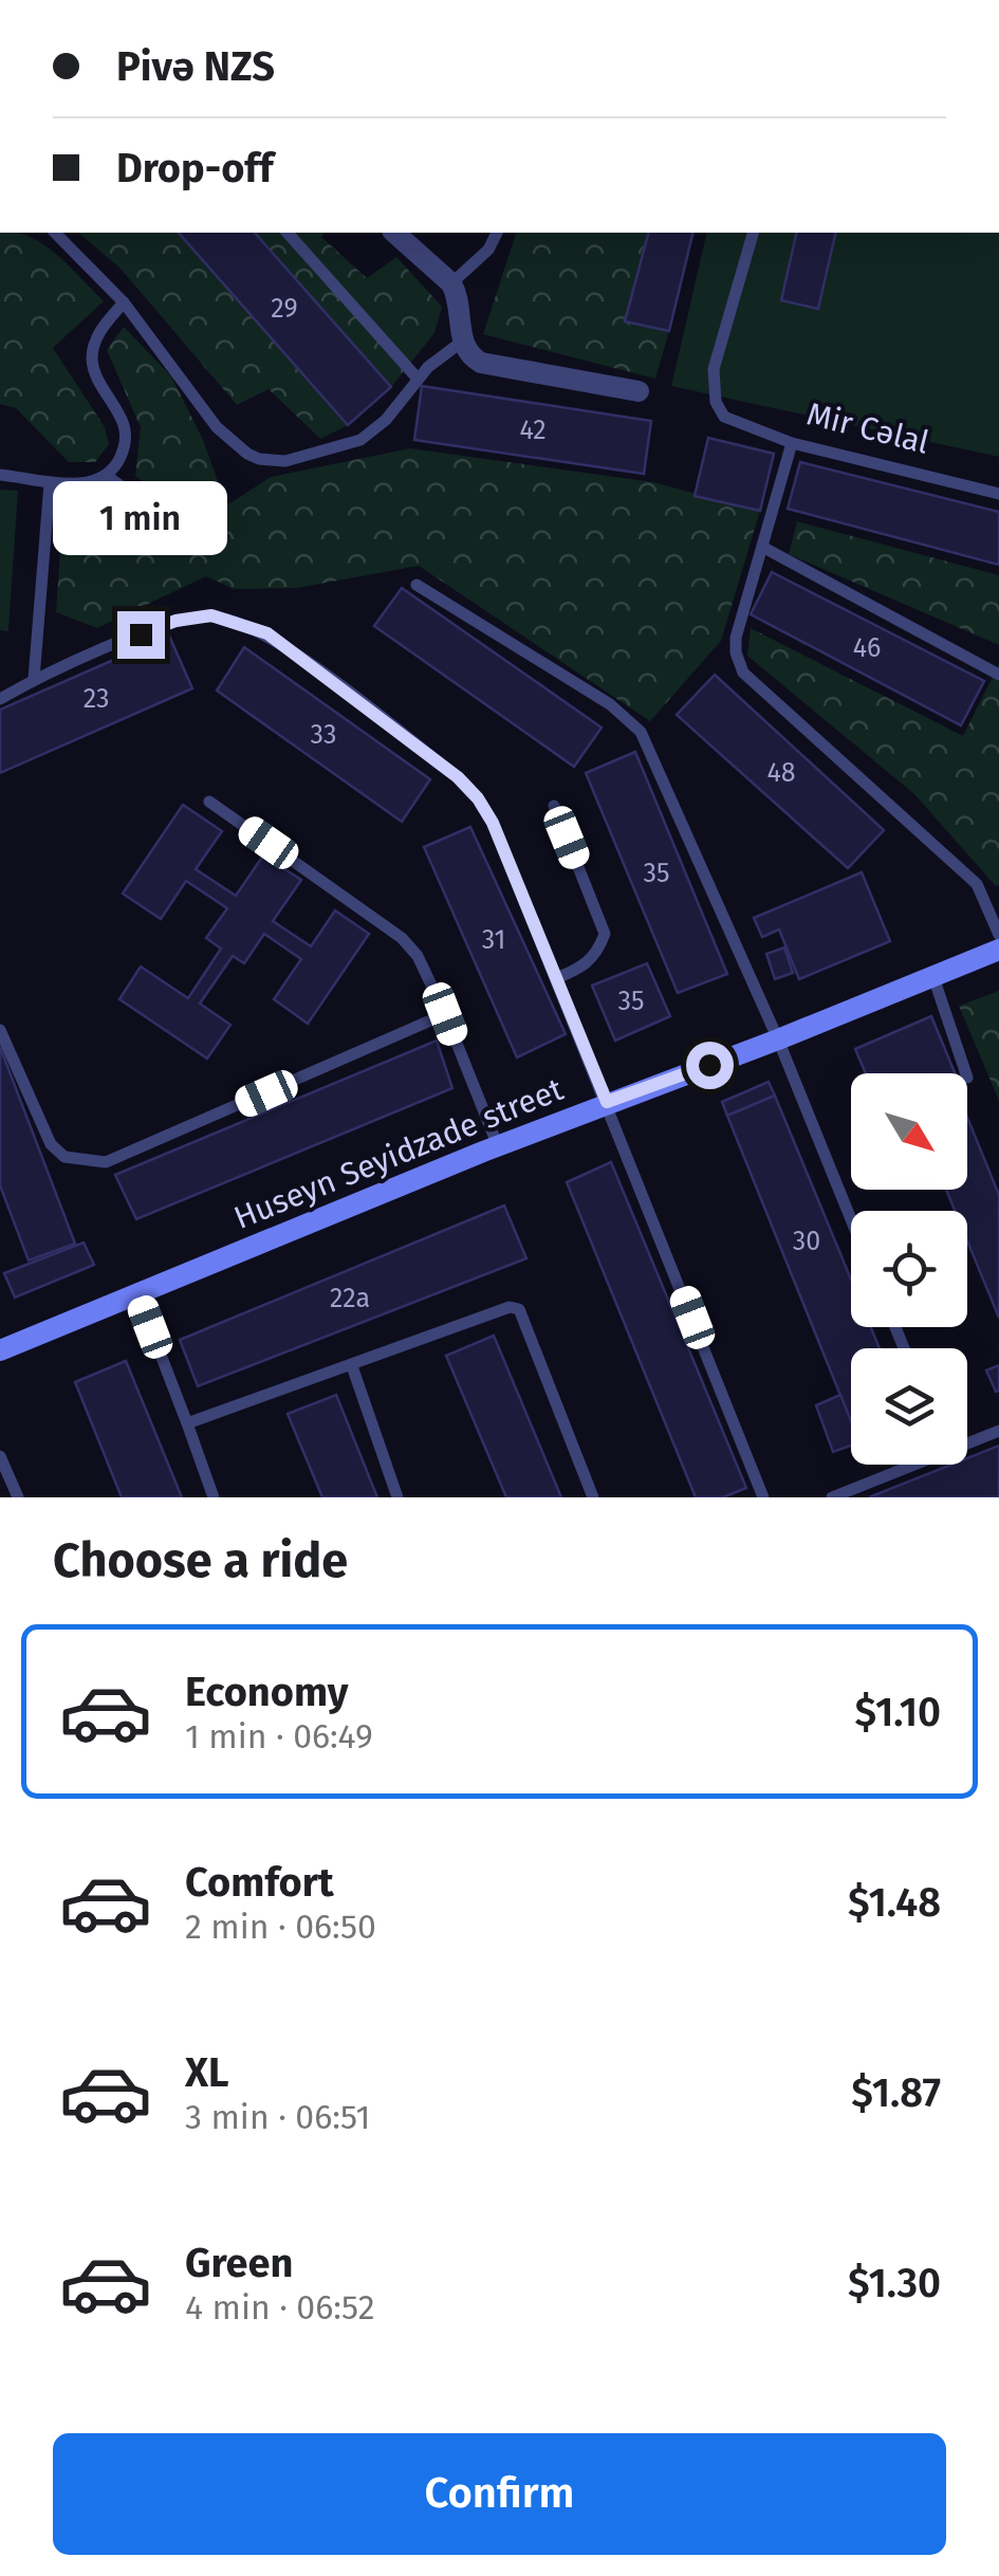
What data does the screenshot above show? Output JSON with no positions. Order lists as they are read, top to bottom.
{
  "streets": {
    "street": ["Huseyn Seyidzade street"],
    "lane": ["Mir Cəlal"]
  },
  "house_numbers": [
    "29",
    "42",
    "46",
    "23",
    "33",
    "48",
    "35",
    "31",
    "35",
    "30",
    "22a"
  ],
  "north": "bottom right",
  "page": {
    "banner": ["Pivə NZS", "Drop-off"],
    "bubble": "1 min",
    "heading": "Choose a ride",
    "list": [
      {
        "name": "Economy",
        "note": "1 min · 06:49",
        "value": "$1.10"
      },
      {
        "name": "Comfort",
        "note": "2 min · 06:50",
        "value": "$1.48"
      },
      {
        "name": "XL",
        "note": "3 min · 06:51",
        "value": "$1.87"
      },
      {
        "name": "Green",
        "note": "4 min · 06:52",
        "value": "$1.30"
      }
    ],
    "buttons": "Confirm"
  }
}
